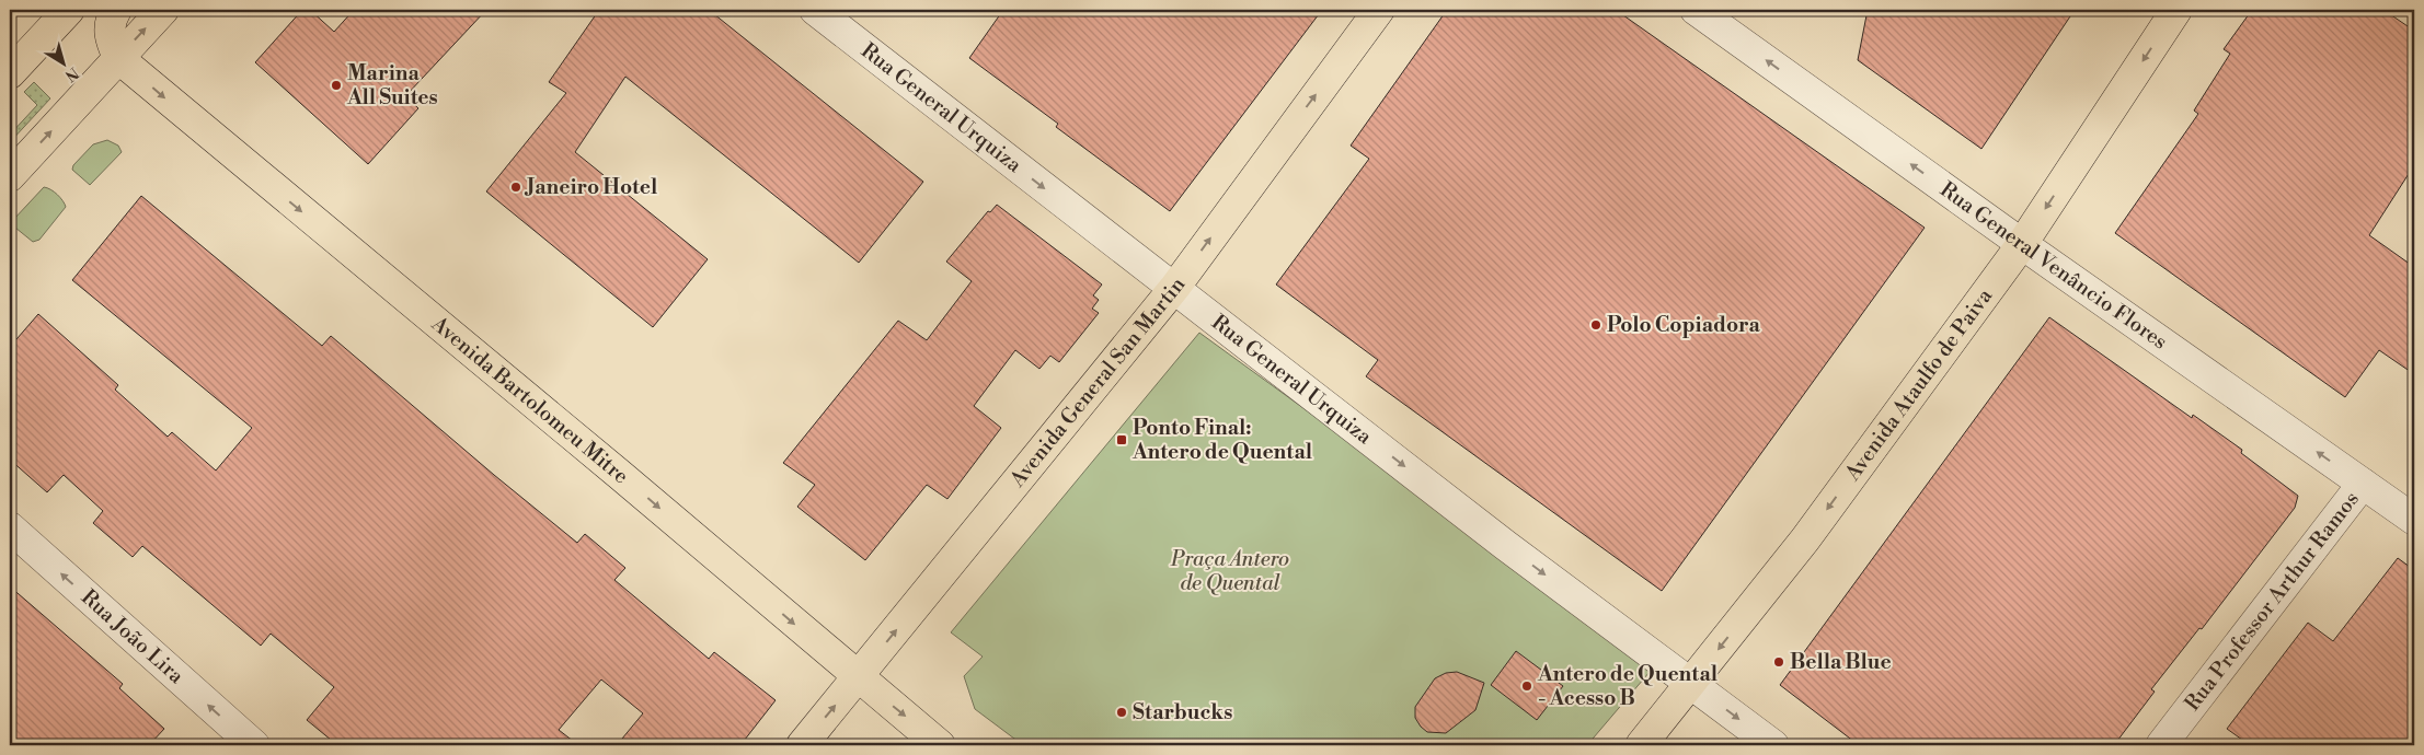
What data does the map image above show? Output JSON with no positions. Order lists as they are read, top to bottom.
{
  "streets": {
    "main road": ["Avenida General San Martin", "Avenida Ataulfo de Paiva", "Avenida Bartolomeu Mitre"],
    "street": [
      "Rua General Urquiza",
      "Rua General Venâncio Flores",
      "Rua Professor Arthur Ramos",
      "Rua João Lira"
    ]
  },
  "crossings": [
    ["Rua General Urquiza", "Avenida General San Martin"],
    ["Rua General Urquiza", "Avenida Ataulfo de Paiva"],
    ["Rua General Venâncio Flores", "Avenida Ataulfo de Paiva"],
    ["Rua General Venâncio Flores", "Rua Professor Arthur Ramos"],
    ["Avenida General San Martin", "Avenida Bartolomeu Mitre"]
  ],
  "one_way": [
    "Rua General Urquiza",
    "Rua General Venâncio Flores",
    "Avenida General San Martin",
    "Avenida Ataulfo de Paiva",
    "Avenida Bartolomeu Mitre",
    "Rua João Lira"
  ],
  "parks": ["Praça Antero de Quental"],
  "places": {
    "other": [
      "Marina All Suites",
      "Janeiro Hotel",
      "Polo Copiadora",
      "Bella Blue",
      "Antero de Quental - Acesso B",
      "Starbucks"
    ],
    "transit": ["Ponto Final: Antero de Quental"]
  },
  "north": "bottom right"
}
